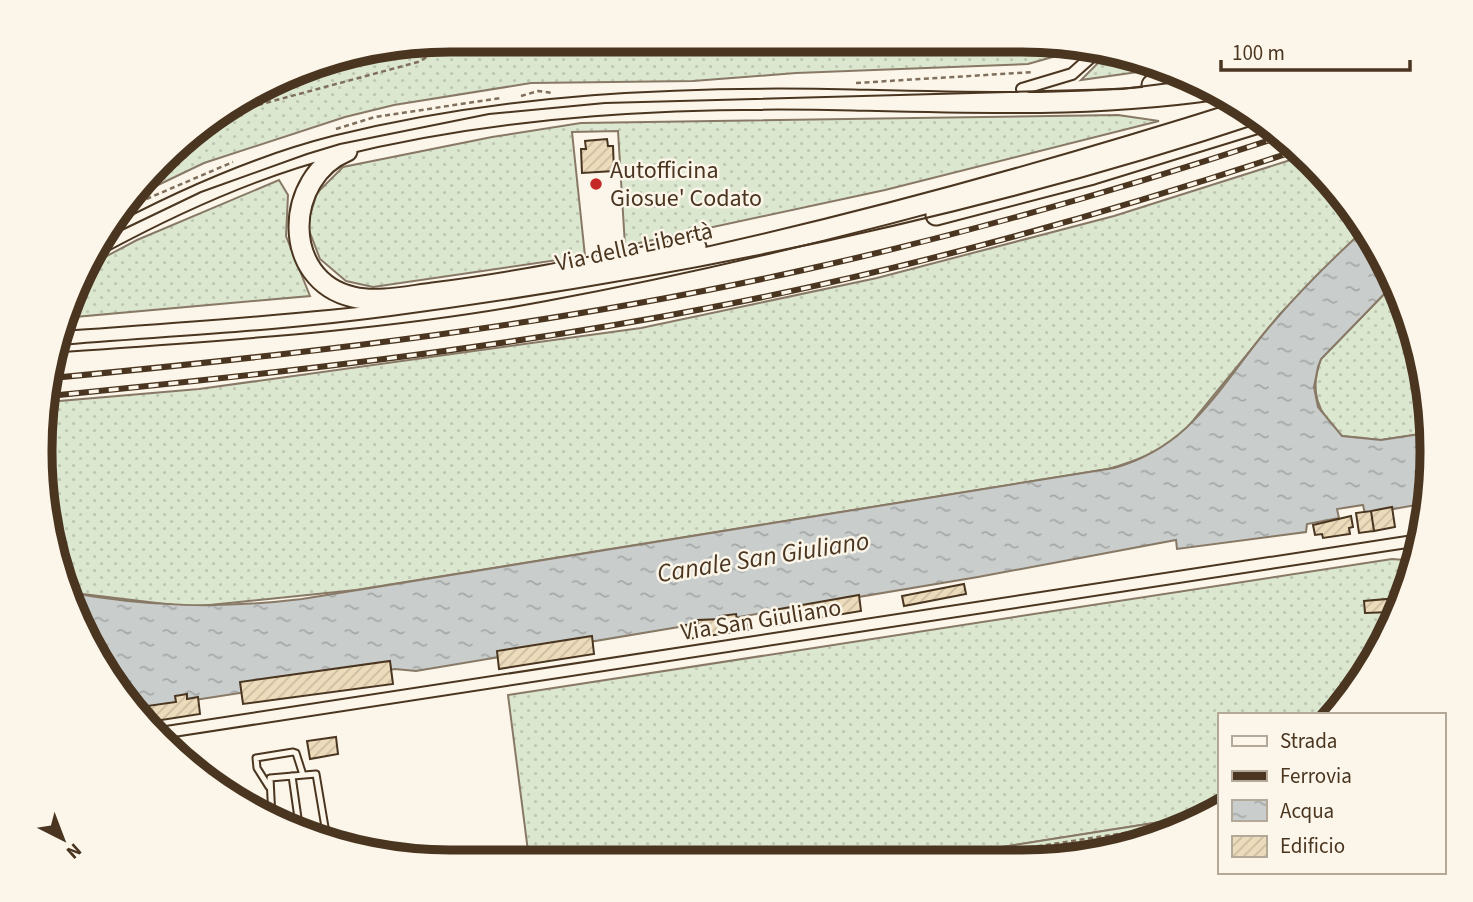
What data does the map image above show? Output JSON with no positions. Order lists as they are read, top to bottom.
{
  "streets": {
    "highway": ["Via della Libertà"],
    "street": ["Via San Giuliano"]
  },
  "water": ["Canale San Giuliano"],
  "places": ["Autofficina Giosue' Codato"],
  "legend": [
    "Strada",
    "Ferrovia",
    "Acqua",
    "Edificio"
  ],
  "scale_bar": "100 m",
  "north": "bottom right"
}
